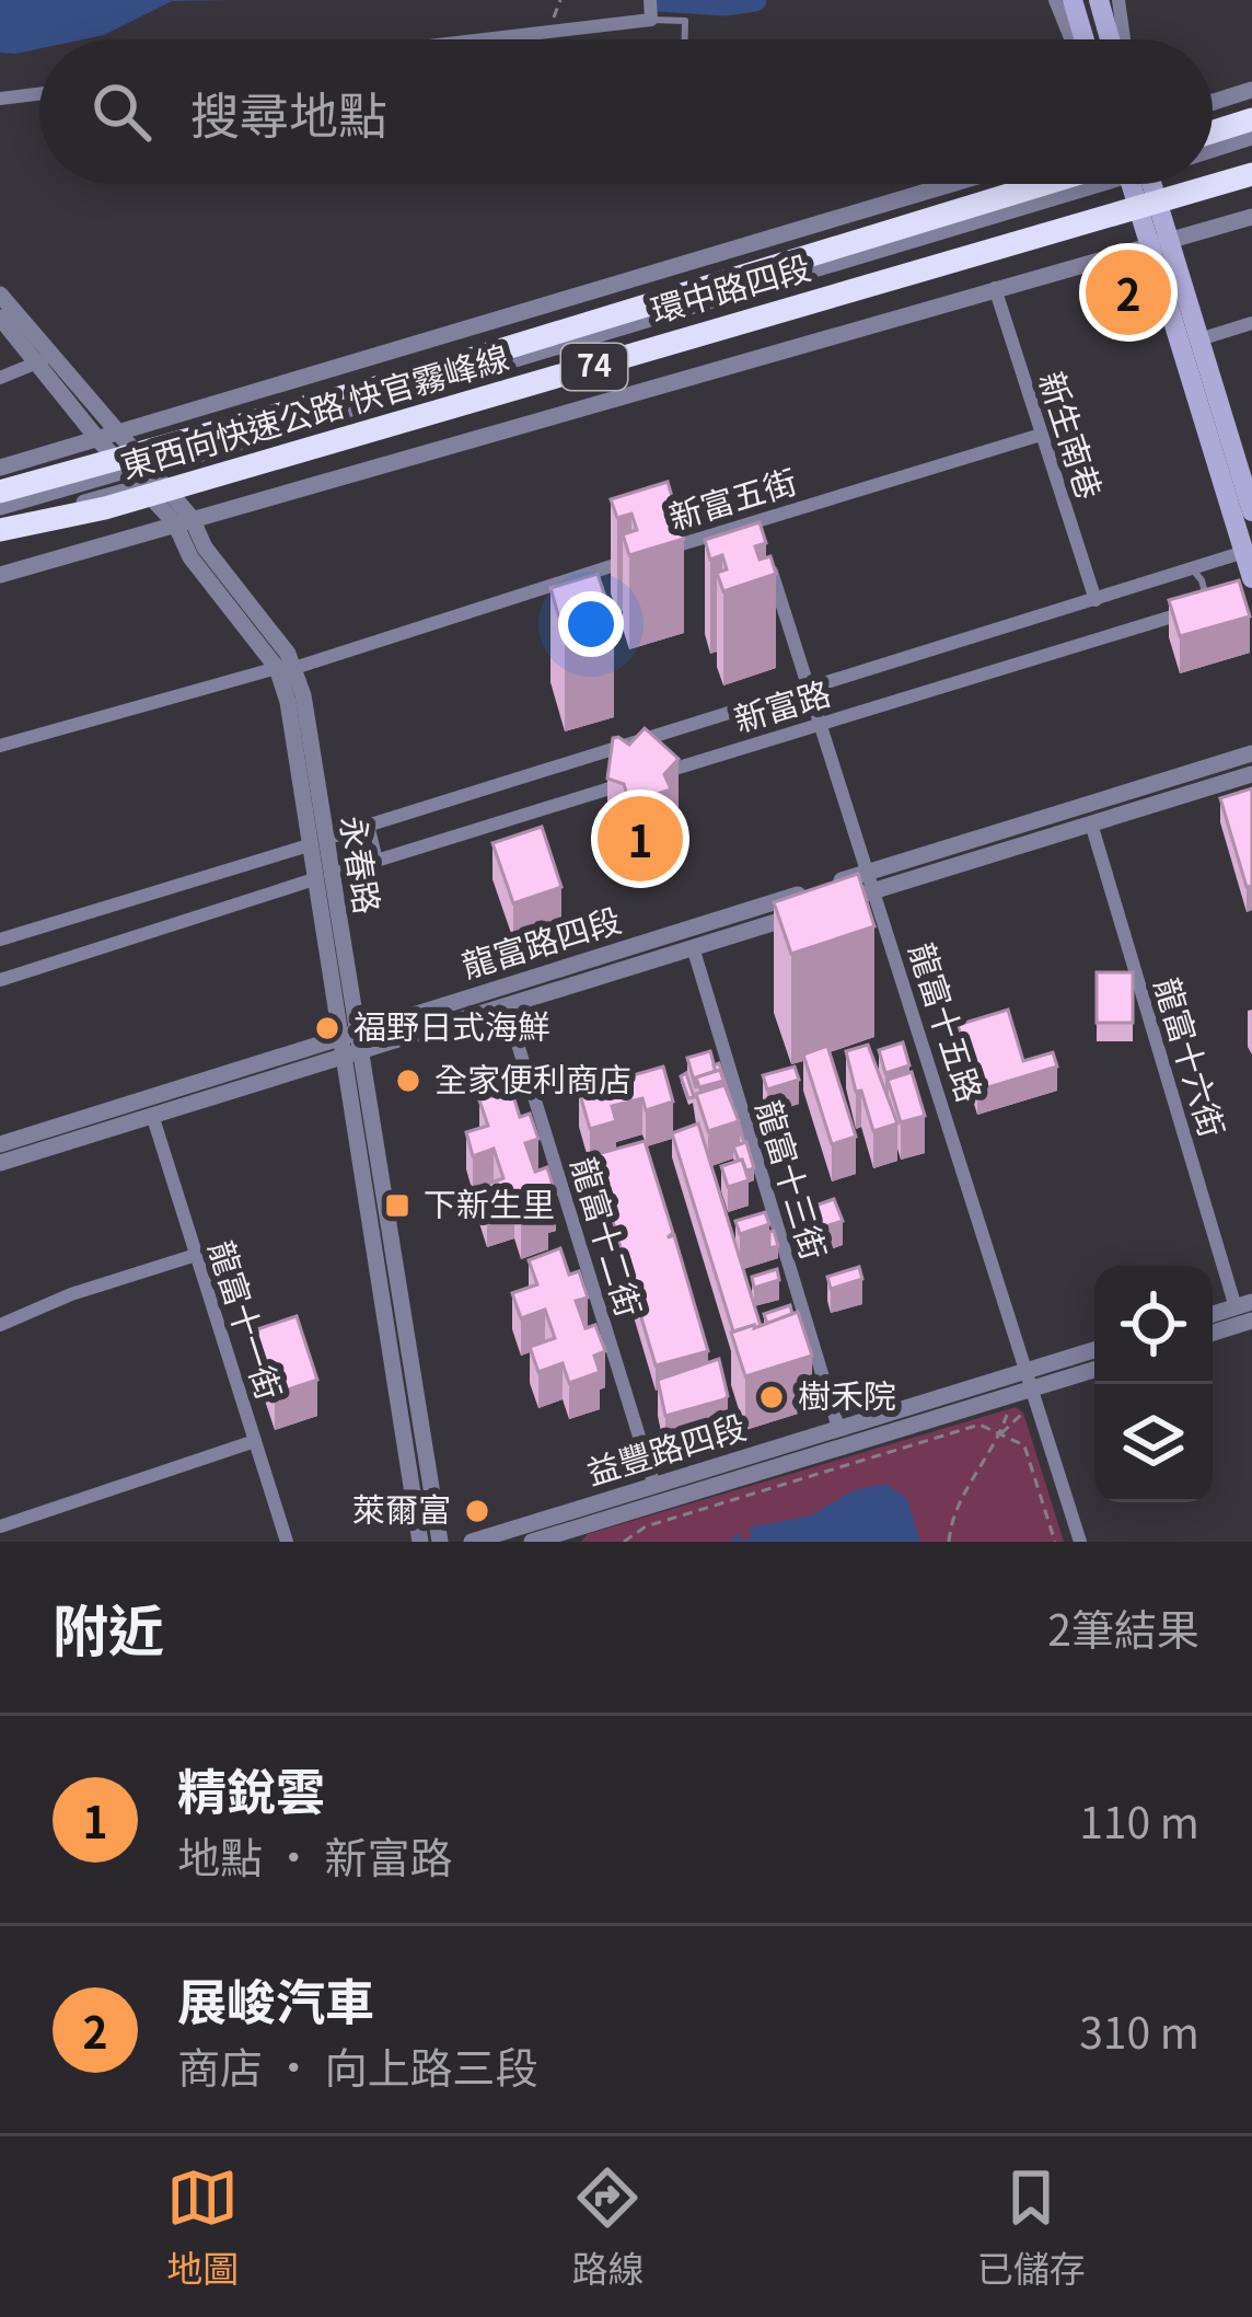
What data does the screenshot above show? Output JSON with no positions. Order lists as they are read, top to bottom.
{
  "streets": {
    "highway": ["74", "東西向快速公路 快官霧峰線"],
    "street": [
      "環中路四段",
      "新生南巷",
      "新富五街",
      "新富路",
      "永春路",
      "龍富路四段",
      "龍富十五路",
      "龍富十六街",
      "龍富十三街",
      "龍富十二街",
      "龍富十一街",
      "益豐路四段"
    ]
  },
  "crossings": [
    ["環中路四段", "東西向快速公路 快官霧峰線"],
    ["環中路四段", "永春路"],
    ["新生南巷", "新富五街"],
    ["新生南巷", "新富路"],
    ["新富五街", "永春路"],
    ["新富五街", "龍富十五路"],
    ["新富路", "永春路"],
    ["新富路", "龍富十五路"],
    ["永春路", "龍富路四段"],
    ["龍富路四段", "龍富十五路"],
    ["龍富路四段", "龍富十六街"],
    ["龍富路四段", "龍富十三街"],
    ["龍富路四段", "龍富十二街"],
    ["龍富路四段", "龍富十一街"],
    ["龍富十五路", "益豐路四段"],
    ["龍富十三街", "益豐路四段"],
    ["龍富十二街", "益豐路四段"]
  ],
  "places": {
    "other": [
      "福野日式海鮮",
      "全家便利商店",
      "樹禾院",
      "萊爾富"
    ],
    "transit": ["下新生里"]
  },
  "page": {
    "search": "搜尋地點",
    "pins": ["2", "1"],
    "heading": ["附近", "2筆結果"],
    "list": [
      {
        "mark": "1",
        "name": "精銳雲",
        "note": "地點 · 新富路",
        "value": "110 m"
      },
      {
        "mark": "2",
        "name": "展峻汽車",
        "note": "商店 · 向上路三段",
        "value": "310 m"
      }
    ],
    "nav": ["地圖", "路線", "已儲存"]
  }
}
